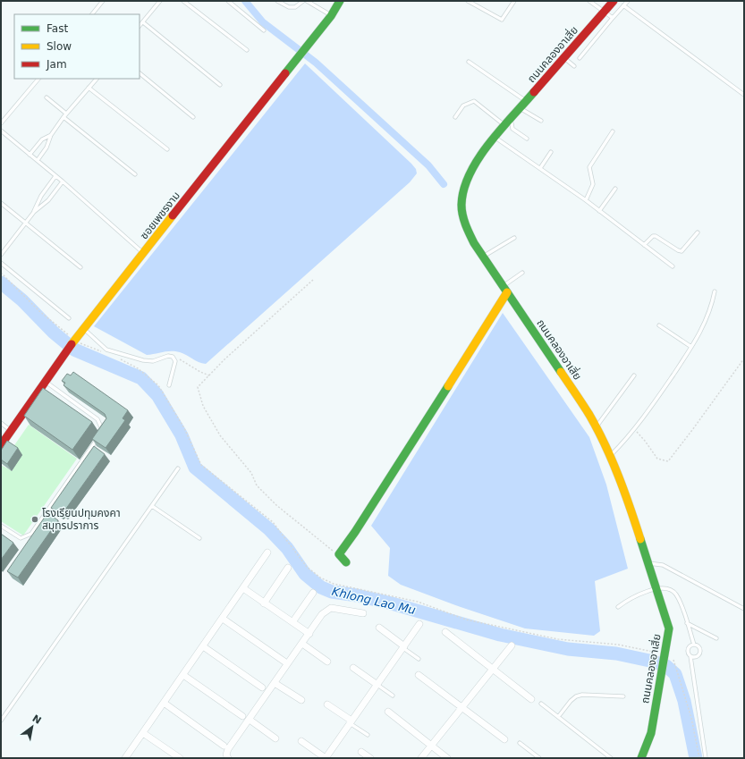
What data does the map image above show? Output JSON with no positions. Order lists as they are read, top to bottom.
{
  "streets": {
    "street": ["ถนนคลองอาเสี่ย", "ซอยเพชรงาม"]
  },
  "water": ["Khlong Lao Mu"],
  "places": ["โรงเรียนปทุมคงคา สมุทรปราการ"],
  "legend": ["Fast", "Slow", "Jam"],
  "north": "top right"
}
